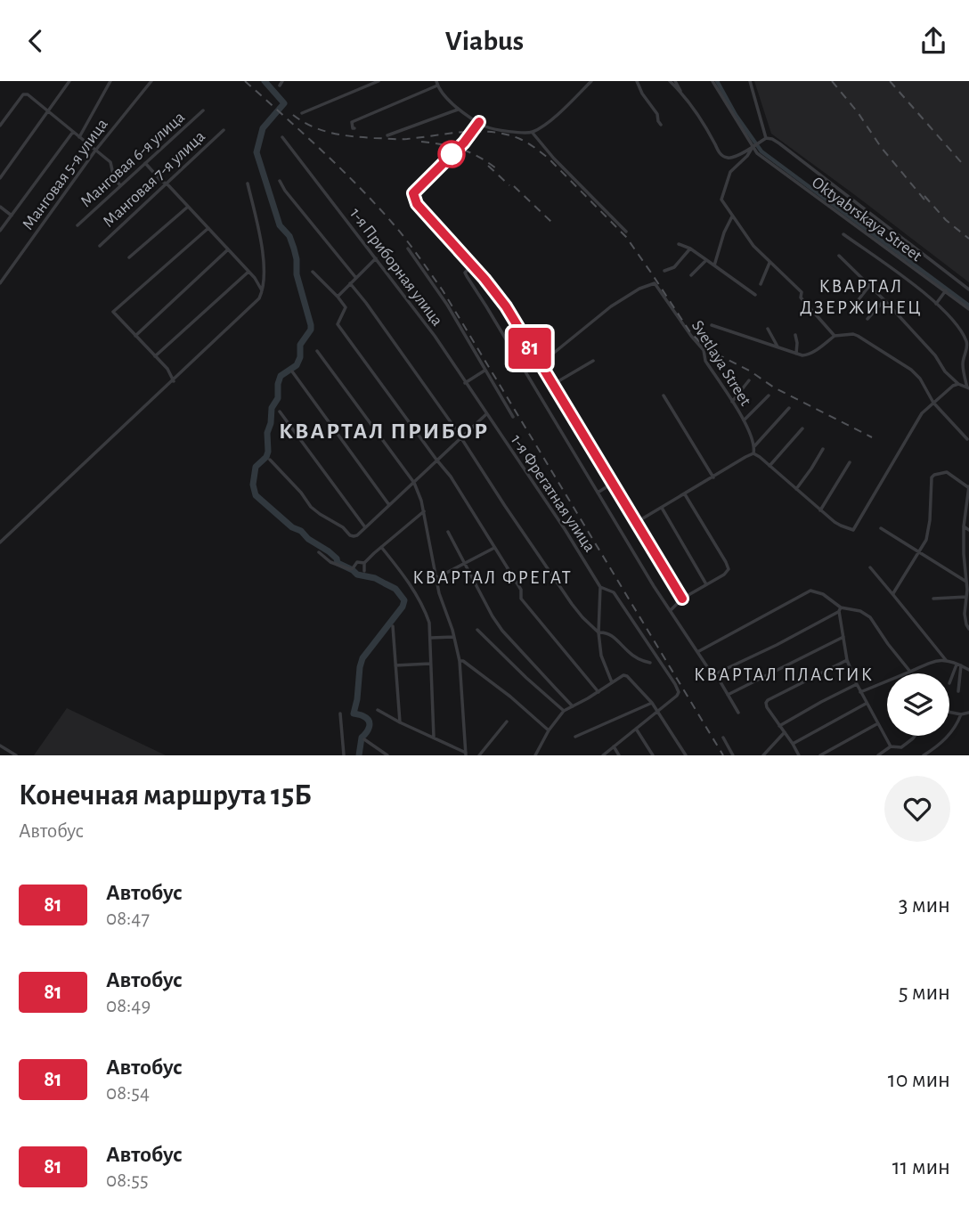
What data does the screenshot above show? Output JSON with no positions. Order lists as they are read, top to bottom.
{
  "streets": {
    "street": [
      "Манговая 6-я улица",
      "Манговая 5-я улица",
      "Манговая 7-я улица",
      "Oktyabrskaya Street",
      "1-я Приборная улица",
      "Svetlaya Street",
      "1-я Фрегатная улица"
    ]
  },
  "crossings": [
    ["1-я Приборная улица", "1-я Фрегатная улица"]
  ],
  "districts": [
    "КВАРТАЛ ДЗЕРЖИНЕЦ",
    "КВАРТАЛ ПРИБОР",
    "КВАРТАЛ ФРЕГАТ",
    "КВАРТАЛ ПЛАСТИК"
  ],
  "lines": ["bus line 81"],
  "page": {
    "header": "Viabus",
    "on_map": "81",
    "heading": ["Конечная маршрута 15Б", "Автобус"],
    "list": [
      {
        "mark": "81",
        "name": "Автобус",
        "note": "08:47",
        "value": "3 мин"
      },
      {
        "mark": "81",
        "name": "Автобус",
        "note": "08:49",
        "value": "5 мин"
      },
      {
        "mark": "81",
        "name": "Автобус",
        "note": "08:54",
        "value": "10 мин"
      },
      {
        "mark": "81",
        "name": "Автобус",
        "note": "08:55",
        "value": "11 мин"
      }
    ]
  }
}
